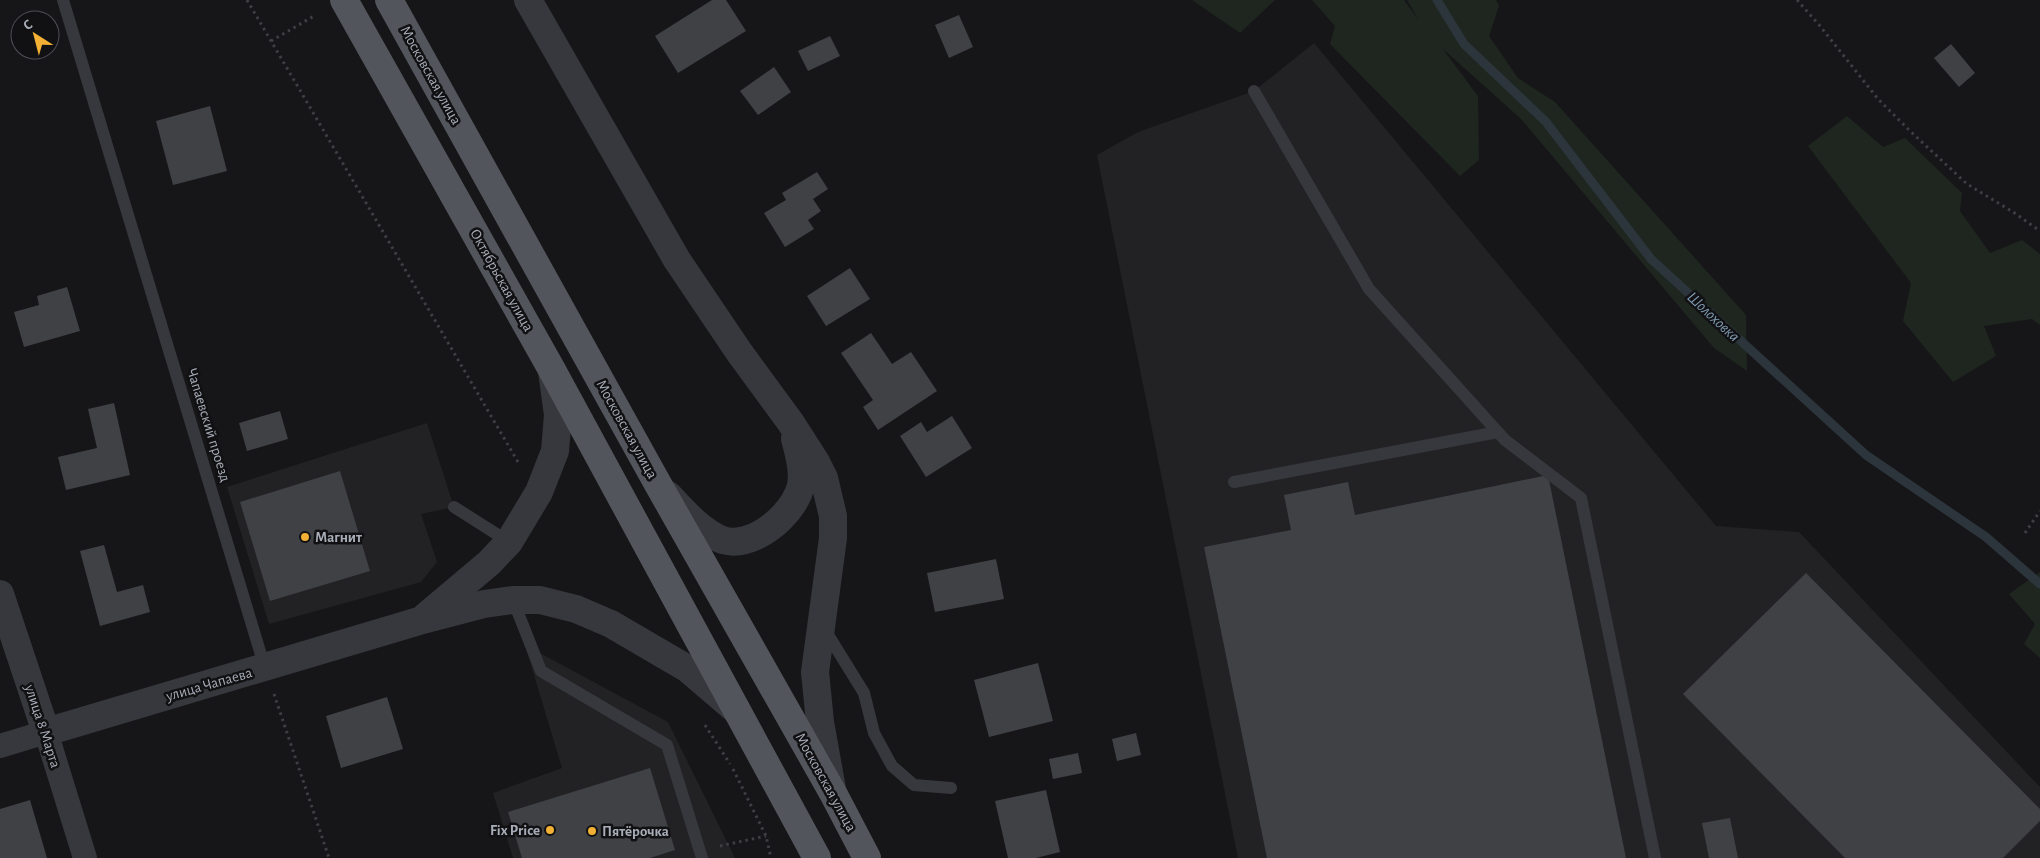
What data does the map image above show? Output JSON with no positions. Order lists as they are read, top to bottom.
{
  "streets": {
    "main road": ["Московская улица", "Октябрьская улица"],
    "street": ["улица Чапаева", "улица 8 Марта"],
    "lane": ["Чапаевский проезд"]
  },
  "crossings": [
    ["Октябрьская улица", "улица Чапаева"],
    ["Чапаевский проезд", "улица Чапаева"],
    ["улица Чапаева", "улица 8 Марта"]
  ],
  "water": ["Шолоховка"],
  "places": ["Магнит", "Fix Price", "Пятёрочка"],
  "north": "top left"
}
